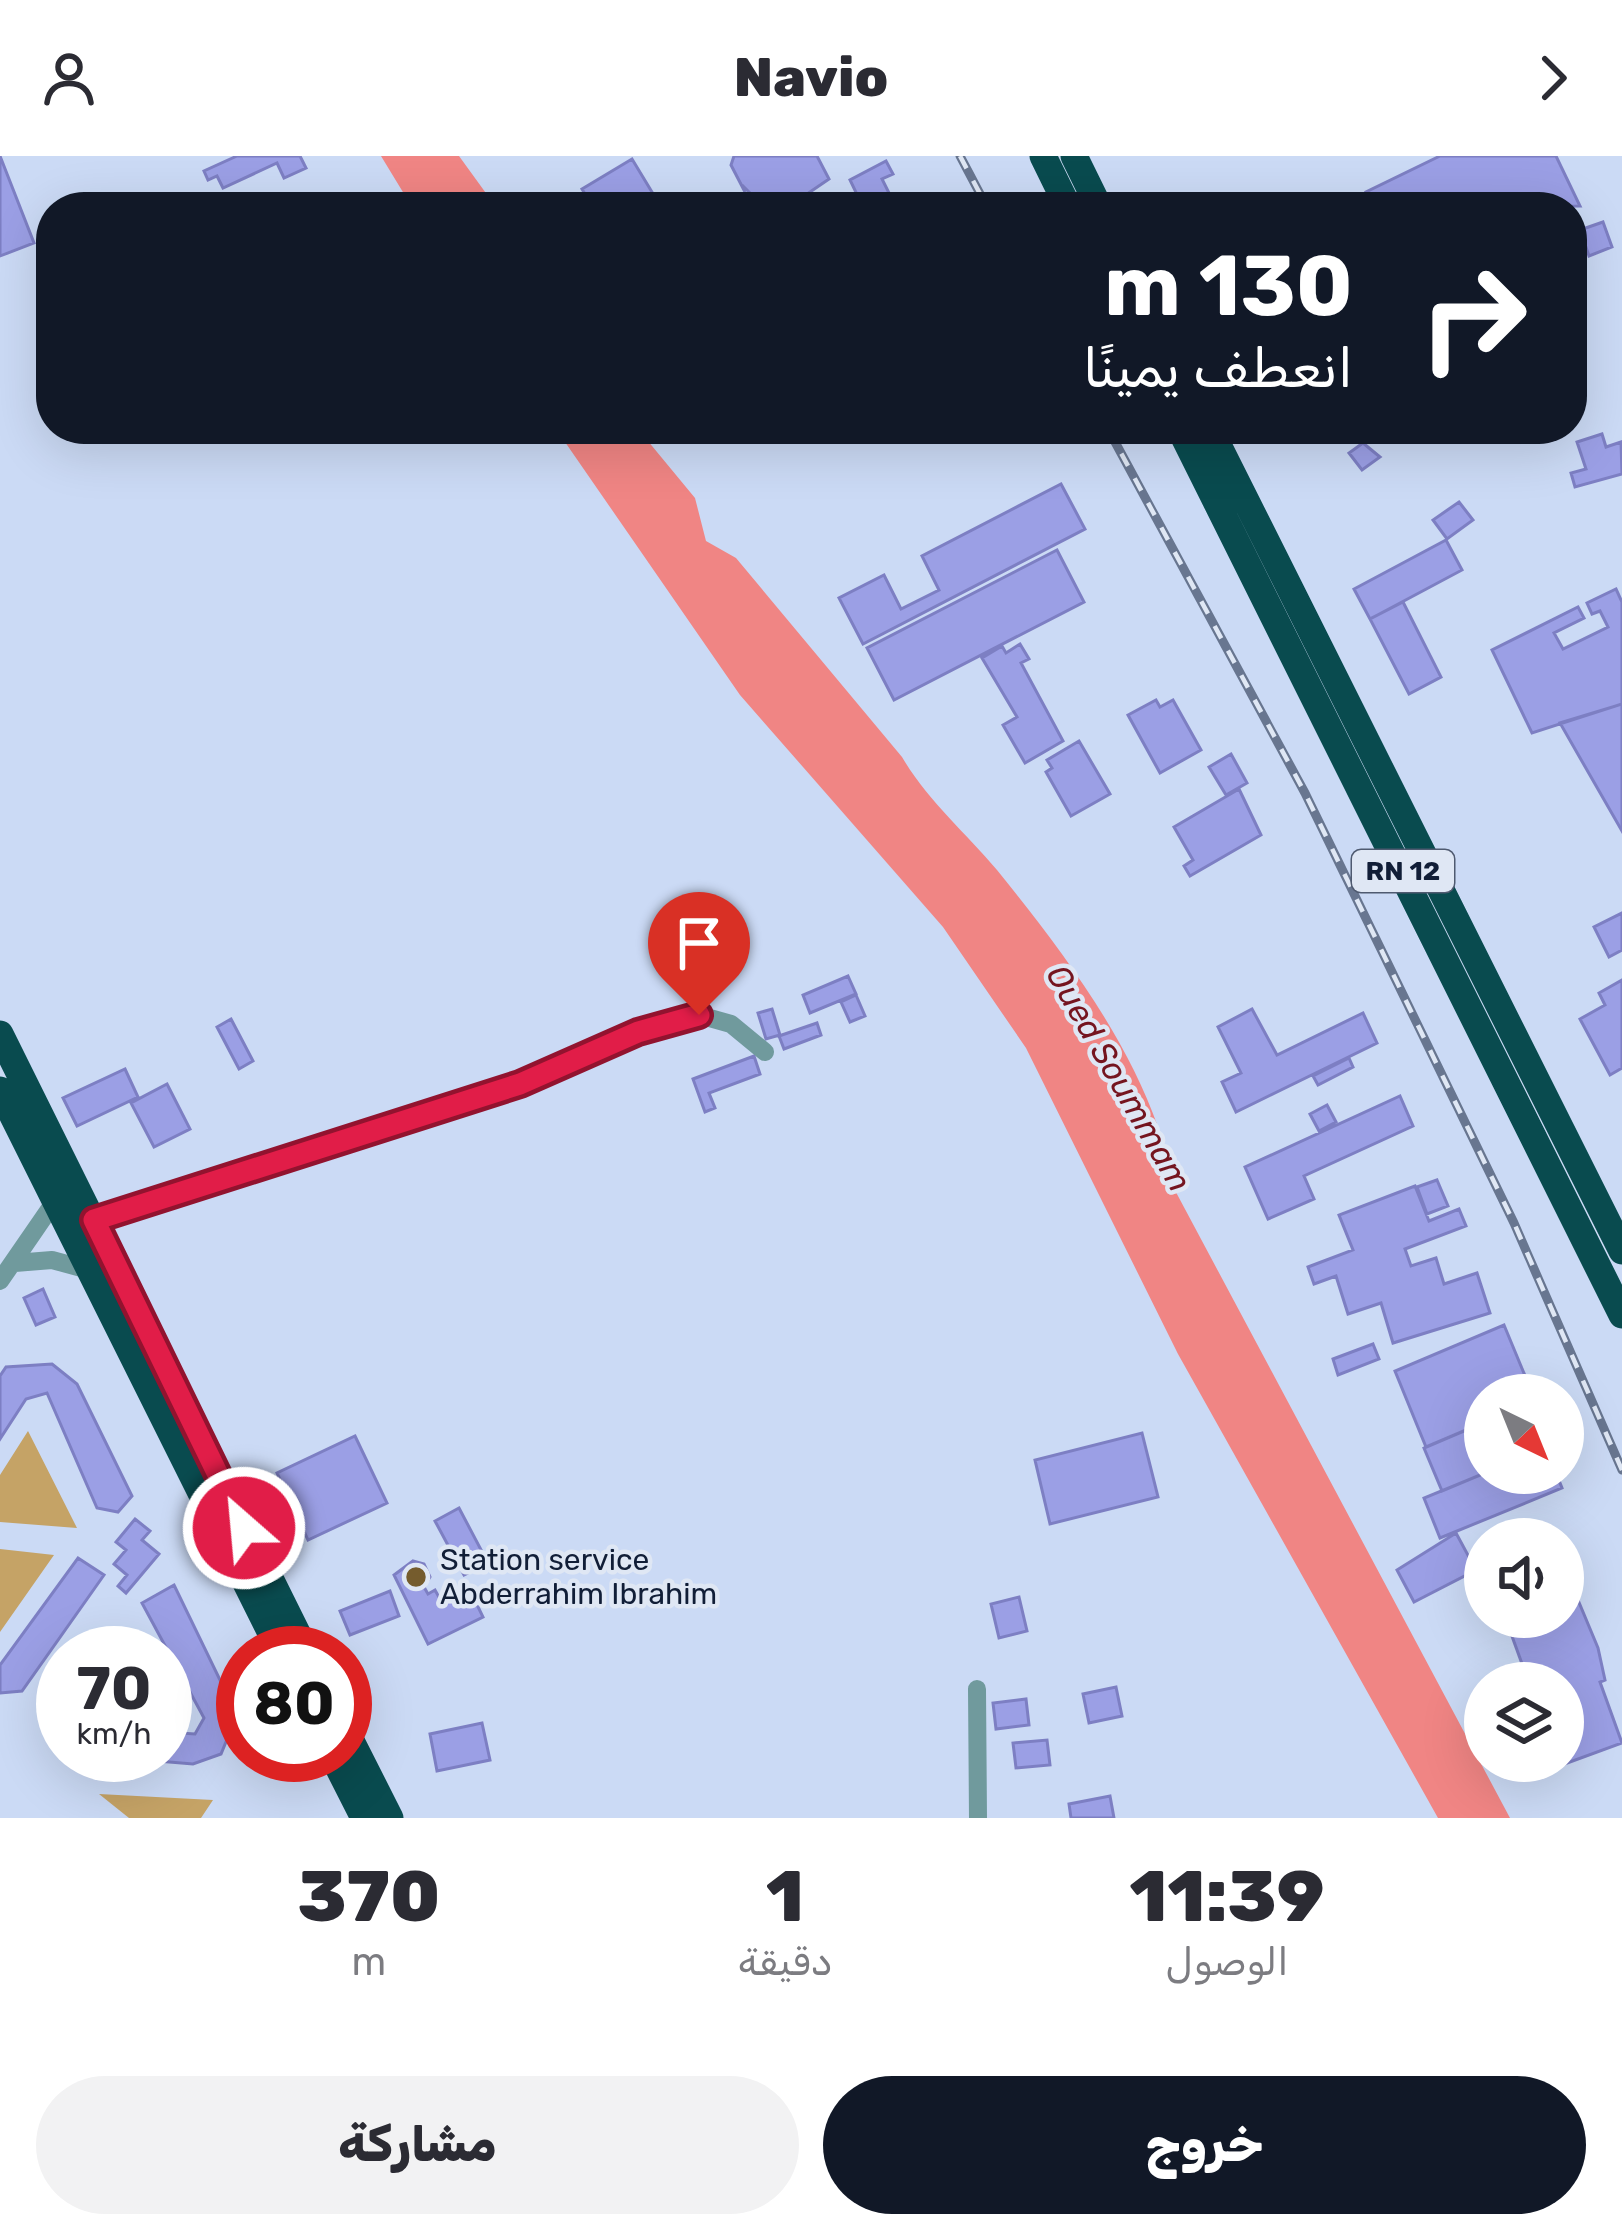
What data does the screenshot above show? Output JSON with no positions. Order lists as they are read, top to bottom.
{
  "streets": {
    "highway": ["RN 12"]
  },
  "water": ["Oued Soummam"],
  "places": ["Station service Abderrahim Ibrahim"],
  "north": "bottom right",
  "page": {
    "header": "Navio",
    "turn": ["130 m", "انعطف يمينًا"],
    "speed": "70 km/h",
    "limit": "80",
    "eta": [
      "11:39",
      "الوصول",
      "1",
      "دقيقة",
      "370",
      "m"
    ],
    "buttons": ["خروج", "مشاركة"]
  }
}
